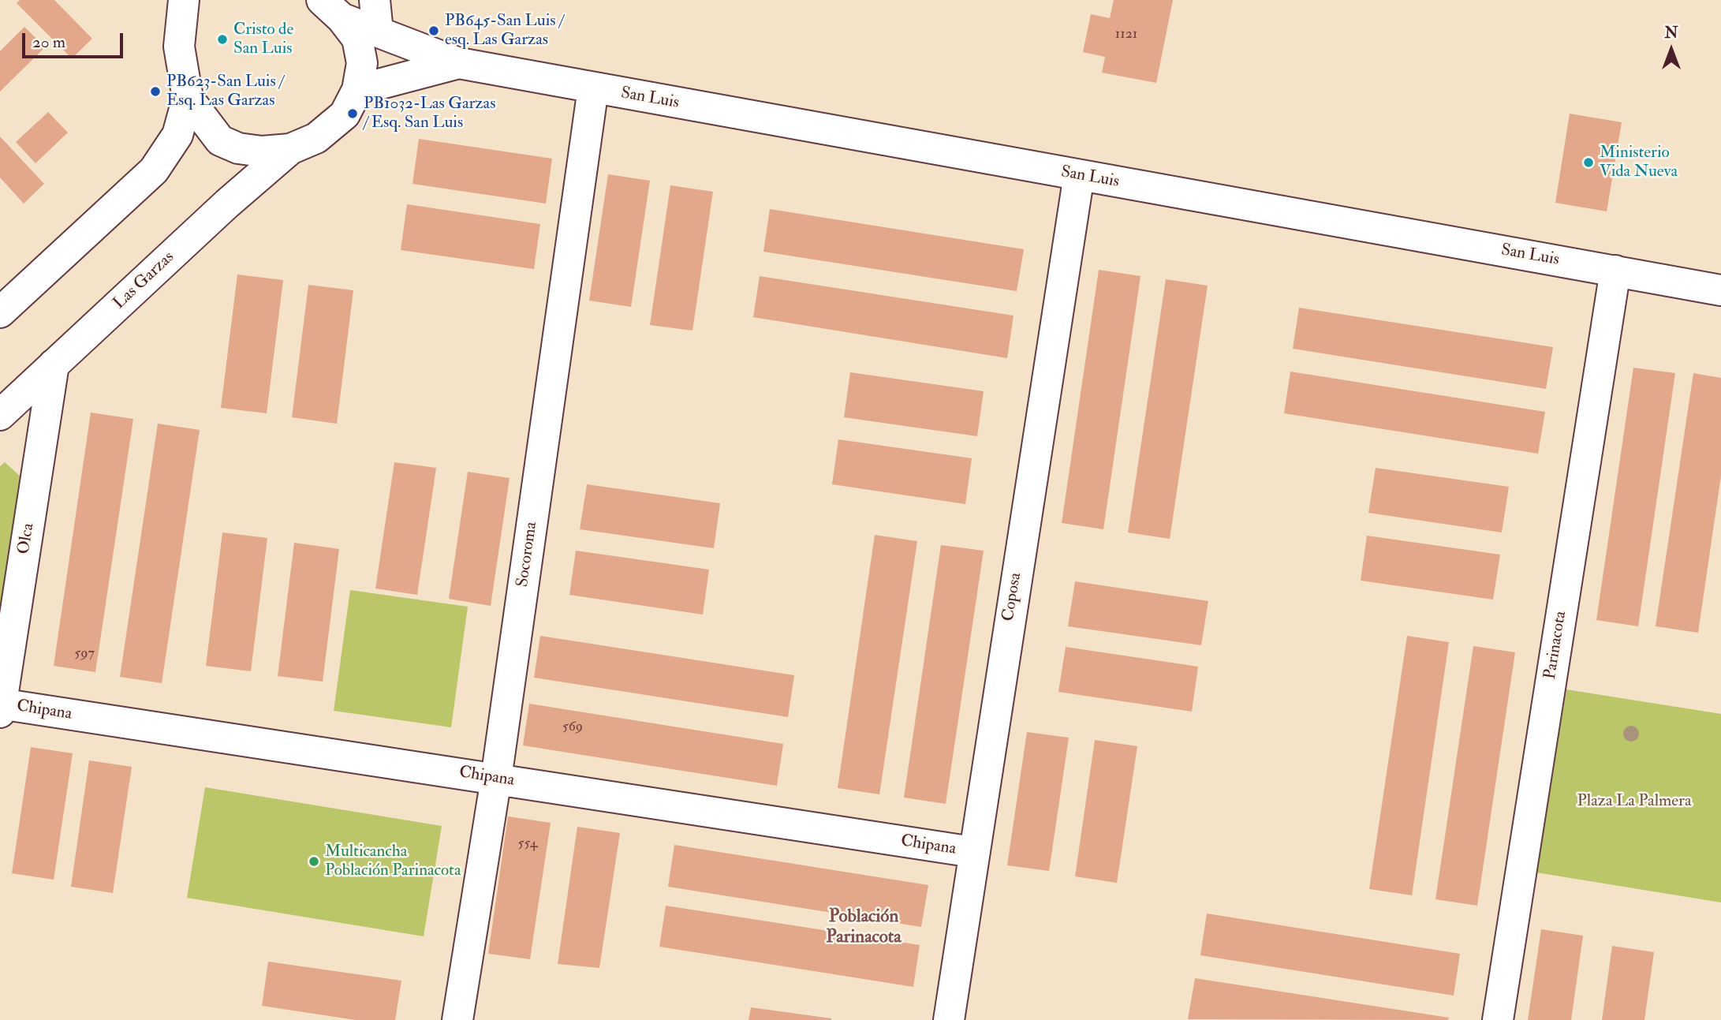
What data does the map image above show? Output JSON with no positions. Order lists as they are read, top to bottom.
{
  "streets": {
    "street": [
      "San Luis",
      "Las Garzas",
      "Olca",
      "Socoroma",
      "Coposa",
      "Parinacota",
      "Chipana"
    ]
  },
  "crossings": [
    ["San Luis", "Las Garzas"],
    ["San Luis", "Socoroma"],
    ["San Luis", "Coposa"],
    ["San Luis", "Parinacota"],
    ["Las Garzas", "Olca"],
    ["Olca", "Chipana"],
    ["Socoroma", "Chipana"],
    ["Coposa", "Chipana"]
  ],
  "districts": ["Población Parinacota"],
  "parks": ["Plaza La Palmera"],
  "places": [
    "PB645-San Luis / esq. Las Garzas",
    "Cristo de San Luis",
    "PB623-San Luis / Esq. Las Garzas",
    "PB1032-Las Garzas / Esq. San Luis",
    "Ministerio Vida Nueva",
    "Multicancha Población Parinacota"
  ],
  "house_numbers": [
    "1121",
    "597",
    "569",
    "554"
  ],
  "scale_bar": "20 m",
  "north": "top"
}
